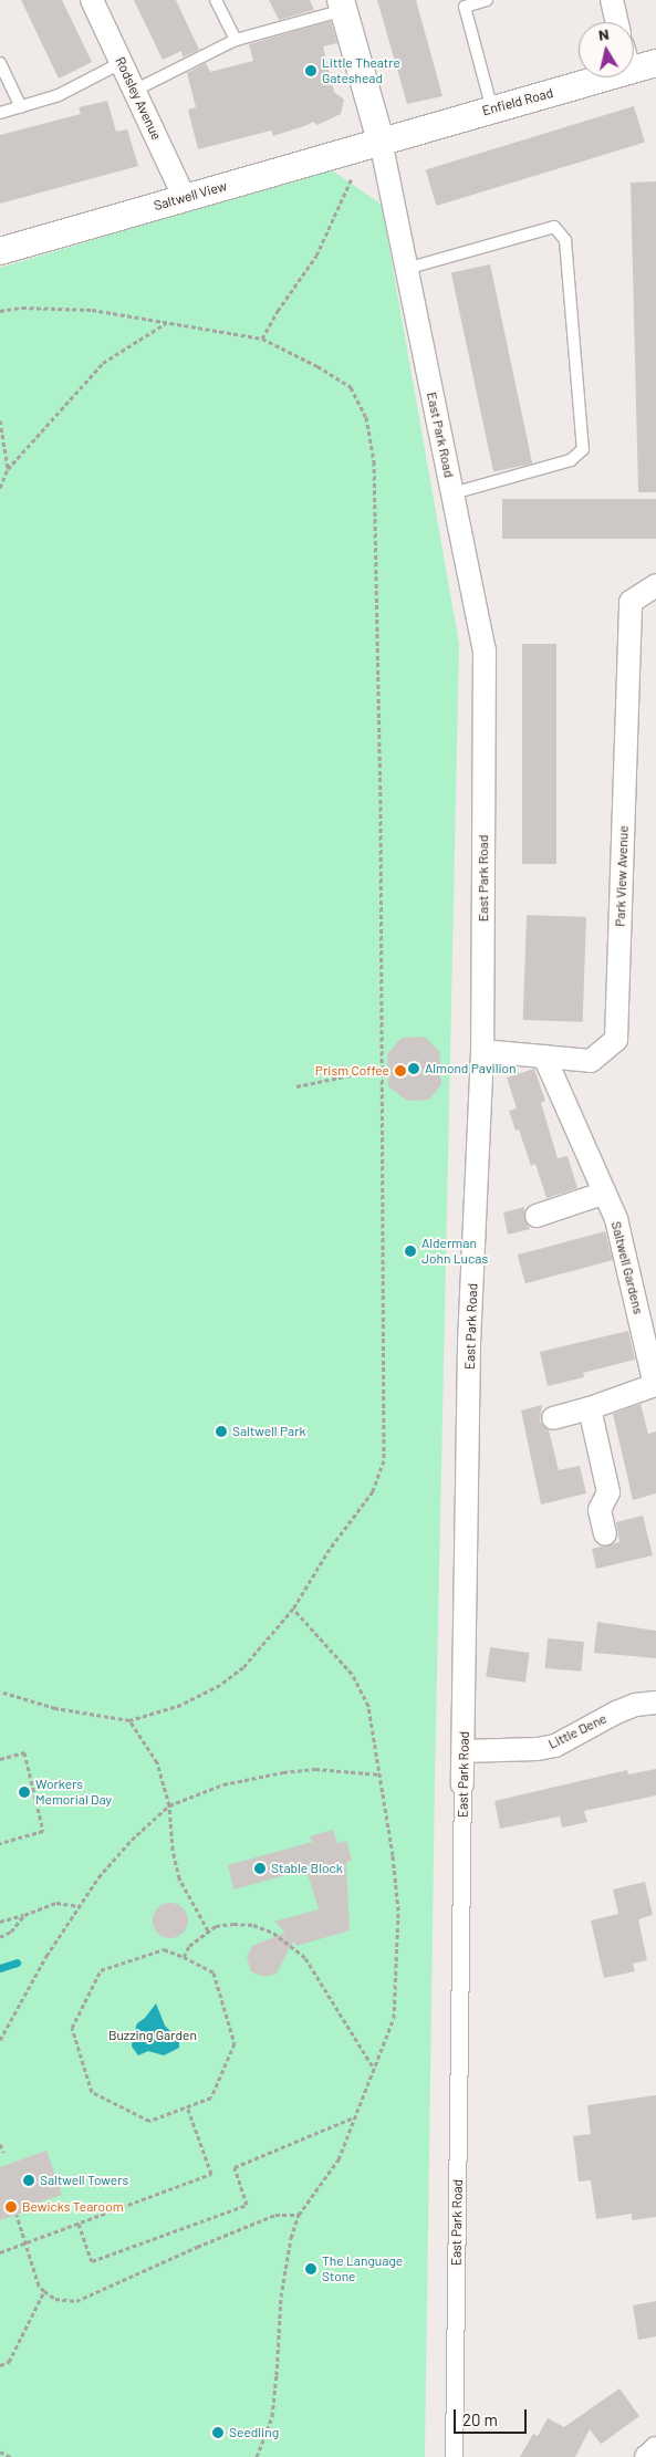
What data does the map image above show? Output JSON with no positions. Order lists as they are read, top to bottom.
{
  "streets": {
    "street": [
      "Rodsley Avenue",
      "Enfield Road",
      "Saltwell View",
      "East Park Road",
      "Park View Avenue",
      "Saltwell Gardens",
      "Little Dene"
    ]
  },
  "crossings": [
    ["Rodsley Avenue", "Saltwell View"],
    ["Enfield Road", "Saltwell View"],
    ["Enfield Road", "East Park Road"],
    ["Saltwell View", "East Park Road"],
    ["East Park Road", "Park View Avenue"],
    ["East Park Road", "Little Dene"],
    ["Park View Avenue", "Saltwell Gardens"]
  ],
  "parks": ["Buzzing Garden"],
  "places": [
    "Little Theatre Gateshead",
    "Almond Pavilion",
    "Prism Coffee",
    "Alderman John Lucas",
    "Saltwell Park",
    "Workers Memorial Day",
    "Stable Block",
    "Saltwell Towers",
    "Bewicks Tearoom",
    "The Language Stone",
    "Seedling"
  ],
  "scale_bar": "20 m",
  "north": "top"
}
